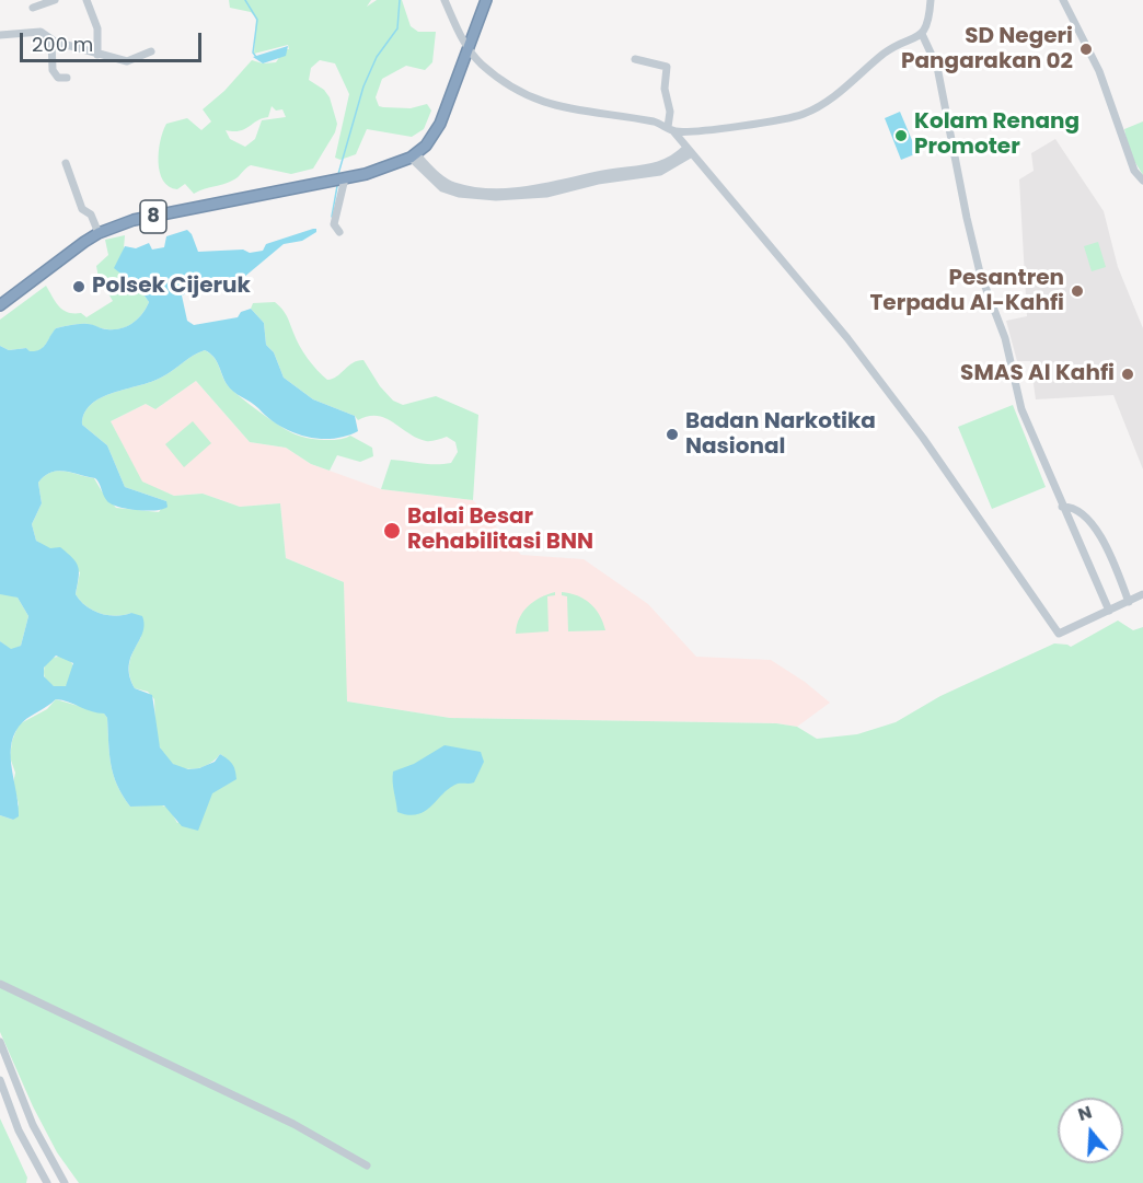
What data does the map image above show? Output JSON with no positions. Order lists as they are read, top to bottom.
{
  "streets": {
    "highway": ["8"]
  },
  "places": [
    "SD Negeri Pangarakan 02",
    "Kolam Renang Promoter",
    "Polsek Cijeruk",
    "Pesantren Terpadu Al-Kahfi",
    "SMAS Al Kahfi",
    "Badan Narkotika Nasional",
    "Balai Besar Rehabilitasi BNN"
  ],
  "scale_bar": "200 m",
  "north": "top"
}
